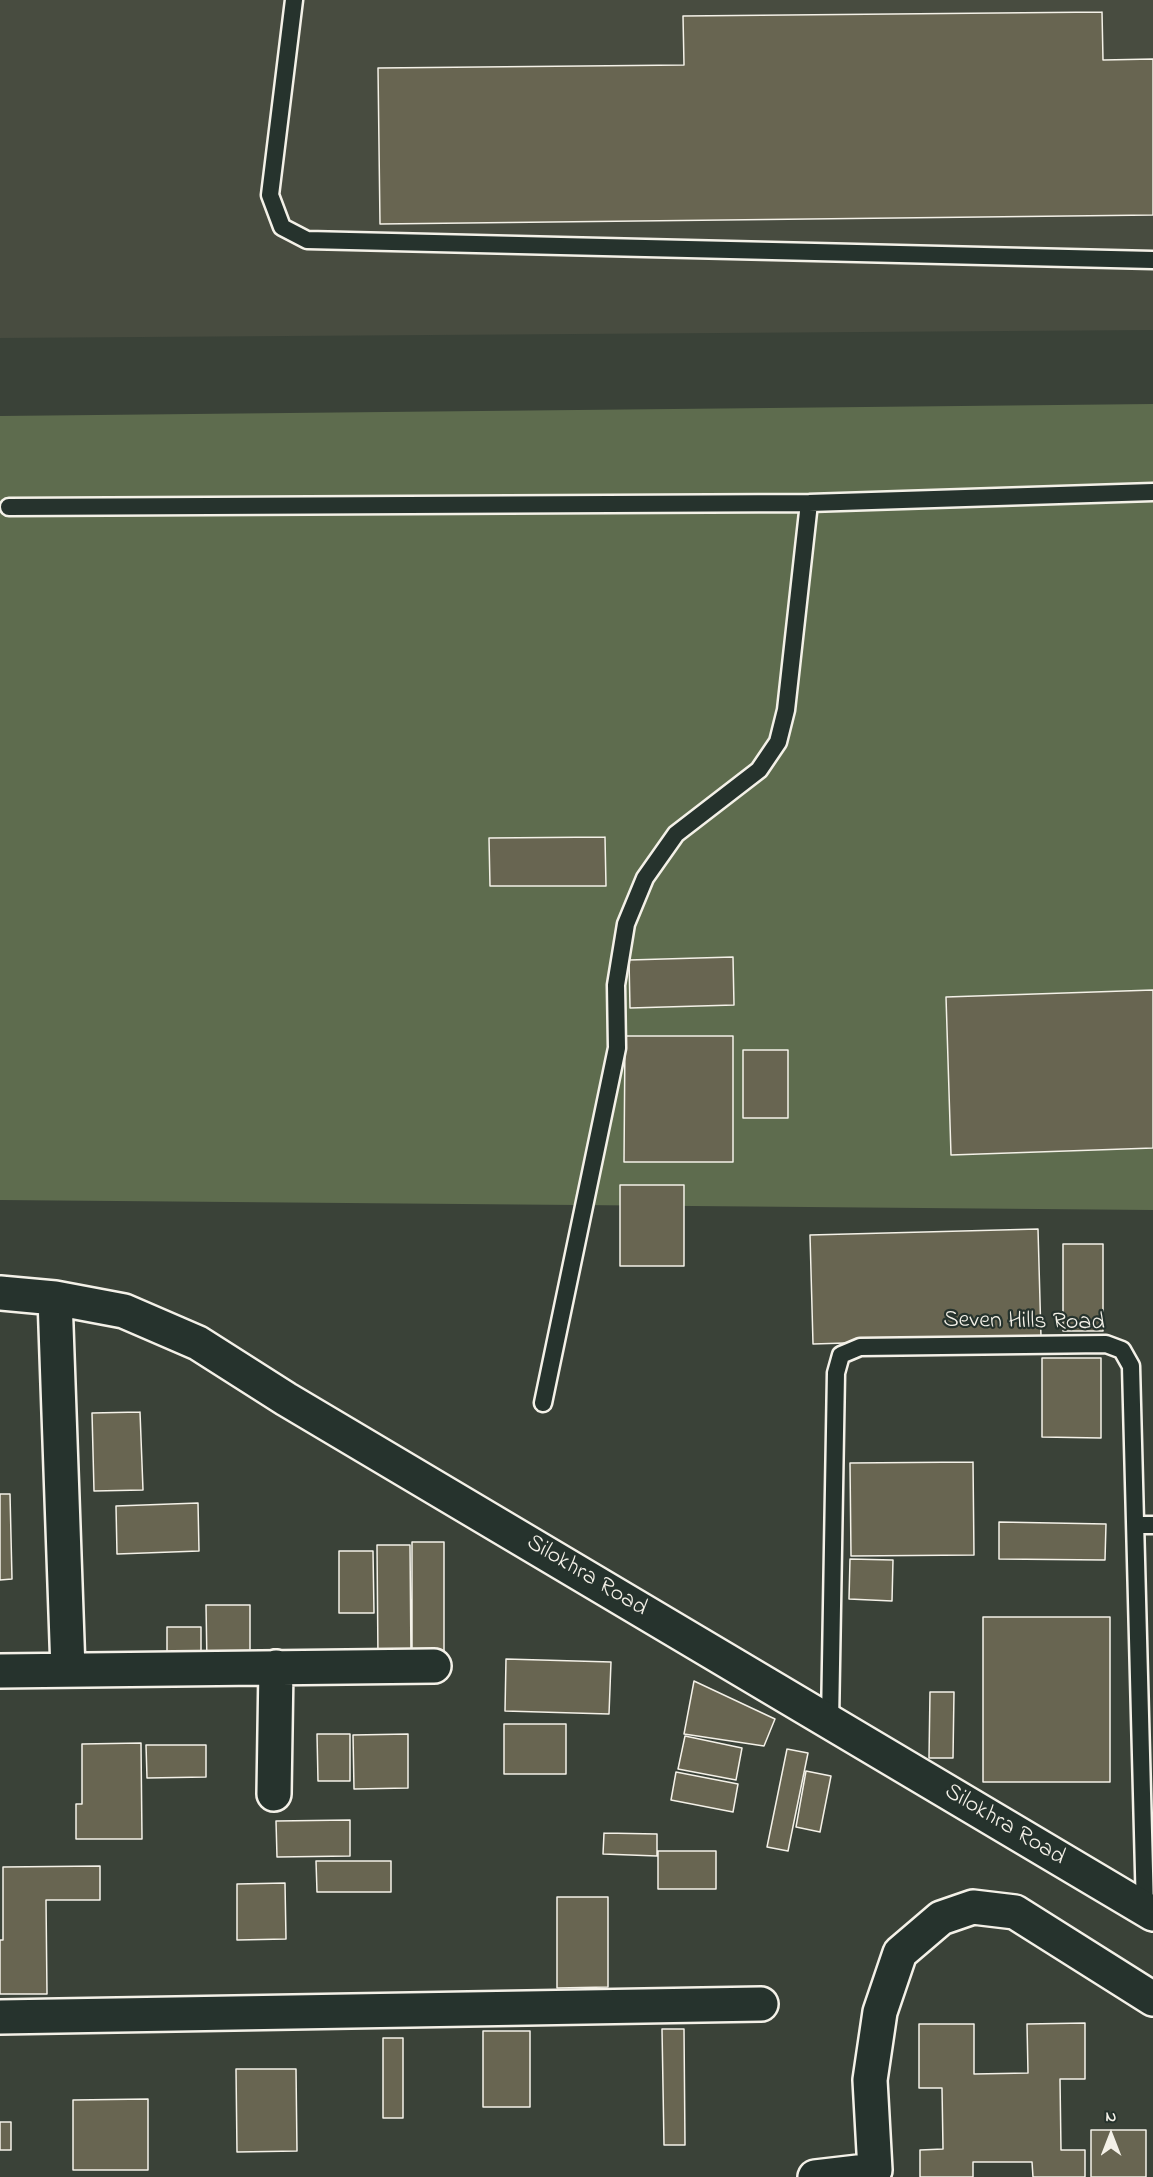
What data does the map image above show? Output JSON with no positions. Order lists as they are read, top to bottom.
{
  "streets": {
    "street": ["Silokhra Road"],
    "lane": ["Seven Hills Road"]
  },
  "crossings": [
    ["Seven Hills Road", "Silokhra Road"]
  ],
  "north": "top"
}
